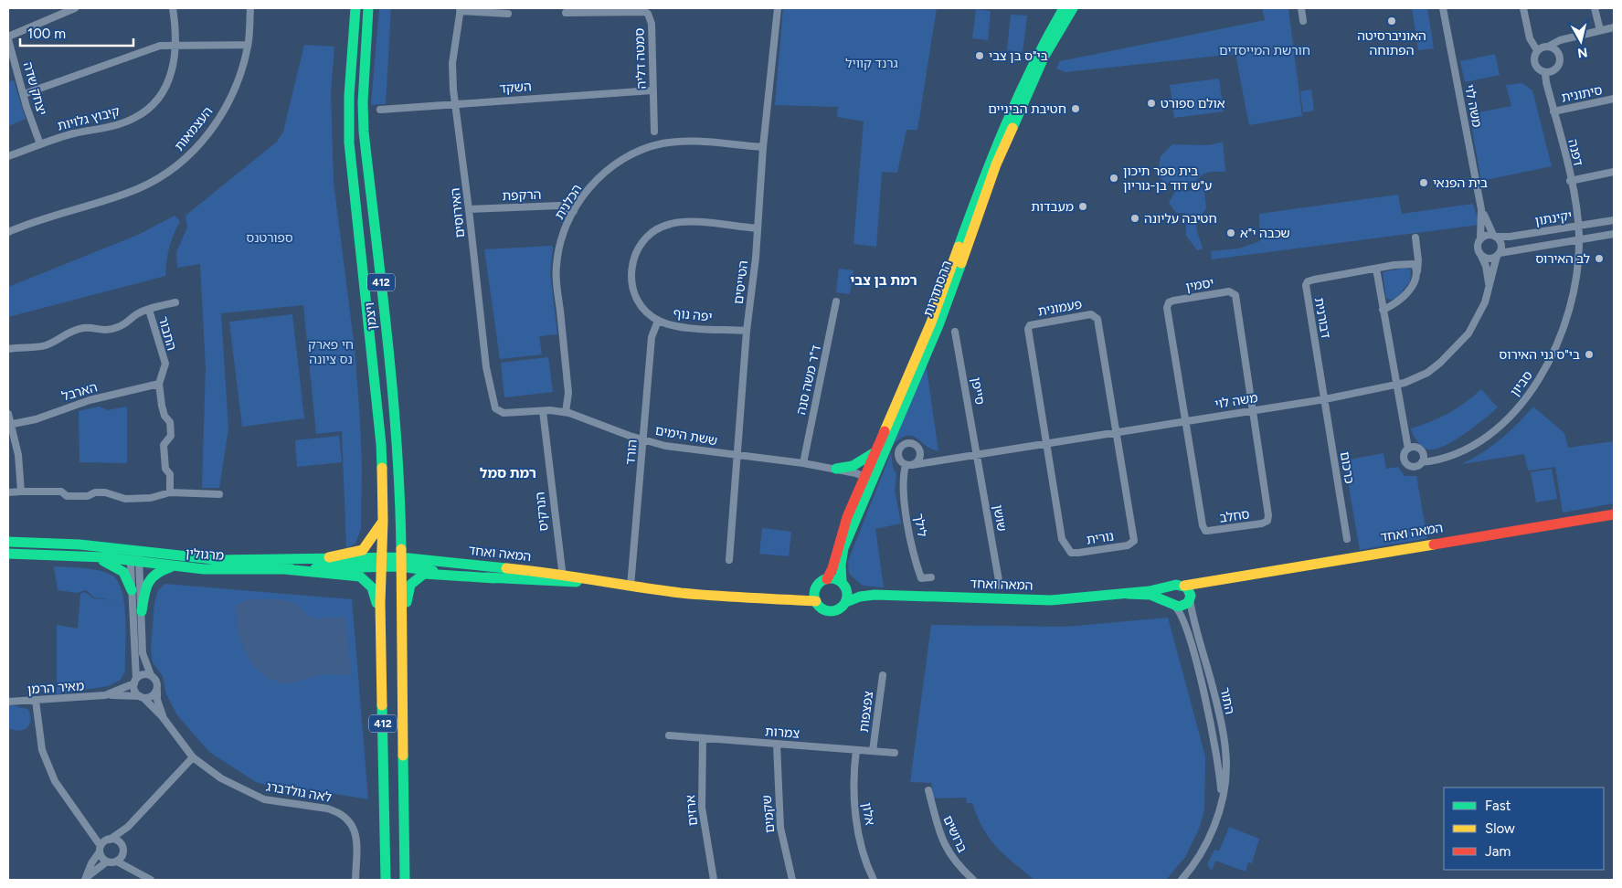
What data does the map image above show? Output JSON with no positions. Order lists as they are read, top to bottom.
{
  "streets": {
    "main road": [
      "412",
      "ההסתדרות",
      "ויצמן",
      "המאה ואחד",
      "מרגולין"
    ],
    "street": [
      "סמטה דליה",
      "השקד",
      "יצחק שדה",
      "סיתונית",
      "משה לוי",
      "קיבוץ גלויות",
      "העצמאות",
      "דפנה",
      "הרקפת",
      "הכלנית",
      "האירוסים",
      "יקינתון",
      "הטייסים",
      "יסמין",
      "פעמונית",
      "יפה נוף",
      "דבורנית",
      "התבור",
      "ד\"ר משה סנה",
      "סביון",
      "סייפן",
      "הארבל",
      "ששת הימים",
      "הורד",
      "כרכום",
      "הנרקיס",
      "סחלב",
      "שושן",
      "לילך",
      "נורית",
      "מאיר הרמן",
      "התור",
      "צפצפות",
      "צמרות",
      "לאה גולדברג",
      "ארזים",
      "שקמים",
      "אלון",
      "ברושים"
    ]
  },
  "crossings": [
    ["סמטה דליה", "השקד"],
    ["השקד", "האירוסים"],
    ["יצחק שדה", "קיבוץ גלויות"],
    ["סיתונית", "דפנה"],
    ["משה לוי", "יקינתון"],
    ["משה לוי", "יסמין"],
    ["משה לוי", "פעמונית"],
    ["משה לוי", "דבורנית"],
    ["משה לוי", "סייפן"],
    ["משה לוי", "כרכום"],
    ["משה לוי", "סחלב"],
    ["משה לוי", "שושן"],
    ["משה לוי", "לילך"],
    ["משה לוי", "נורית"],
    ["דפנה", "יקינתון"],
    ["דפנה", "סביון"],
    ["הרקפת", "הכלנית"],
    ["הרקפת", "האירוסים"],
    ["הכלנית", "הטייסים"],
    ["הכלנית", "ששת הימים"],
    ["האירוסים", "ששת הימים"],
    ["יקינתון", "סביון"],
    ["412", "ויצמן"],
    ["412", "המאה ואחד"],
    ["412", "מרגולין"],
    ["הטייסים", "יפה נוף"],
    ["הטייסים", "ששת הימים"],
    ["הטייסים", "הורד"],
    ["יסמין", "סחלב"],
    ["ההסתדרות", "ששת הימים"],
    ["ההסתדרות", "המאה ואחד"],
    ["פעמונית", "נורית"],
    ["יפה נוף", "הורד"],
    ["ויצמן", "המאה ואחד"],
    ["ויצמן", "מרגולין"],
    ["דבורנית", "כרכום"],
    ["התבור", "הארבל"],
    ["ד\"ר משה סנה", "ששת הימים"],
    ["סייפן", "שושן"],
    ["ששת הימים", "הורד"],
    ["ששת הימים", "הנרקיס"],
    ["הורד", "המאה ואחד"],
    ["הנרקיס", "המאה ואחד"],
    ["המאה ואחד", "מרגולין"],
    ["המאה ואחד", "התור"],
    ["מאיר הרמן", "לאה גולדברג"],
    ["צפצפות", "צמרות"],
    ["צמרות", "ארזים"],
    ["צמרות", "שקמים"],
    ["צמרות", "אלון"]
  ],
  "districts": ["רמת בן צבי", "רמת סמל"],
  "parks": [
    "חורשת המייסדים",
    "גרנד קוויל",
    "ספורטנס",
    "חי פארק נס ציונה"
  ],
  "places": [
    "האוניברסיטה הפתוחה",
    "בי\"ס בן צבי",
    "אולם ספורט",
    "חטיבת הביניים",
    "בית ספר תיכון ע\"ש דוד בן-גוריון",
    "בית הפנאי",
    "מעבדות",
    "חטיבה עליונה",
    "שכבה י\"א",
    "לב האירוס",
    "בי\"ס גני האירוס"
  ],
  "legend": ["Fast", "Slow", "Jam"],
  "scale_bar": "100 m",
  "north": "bottom"
}
